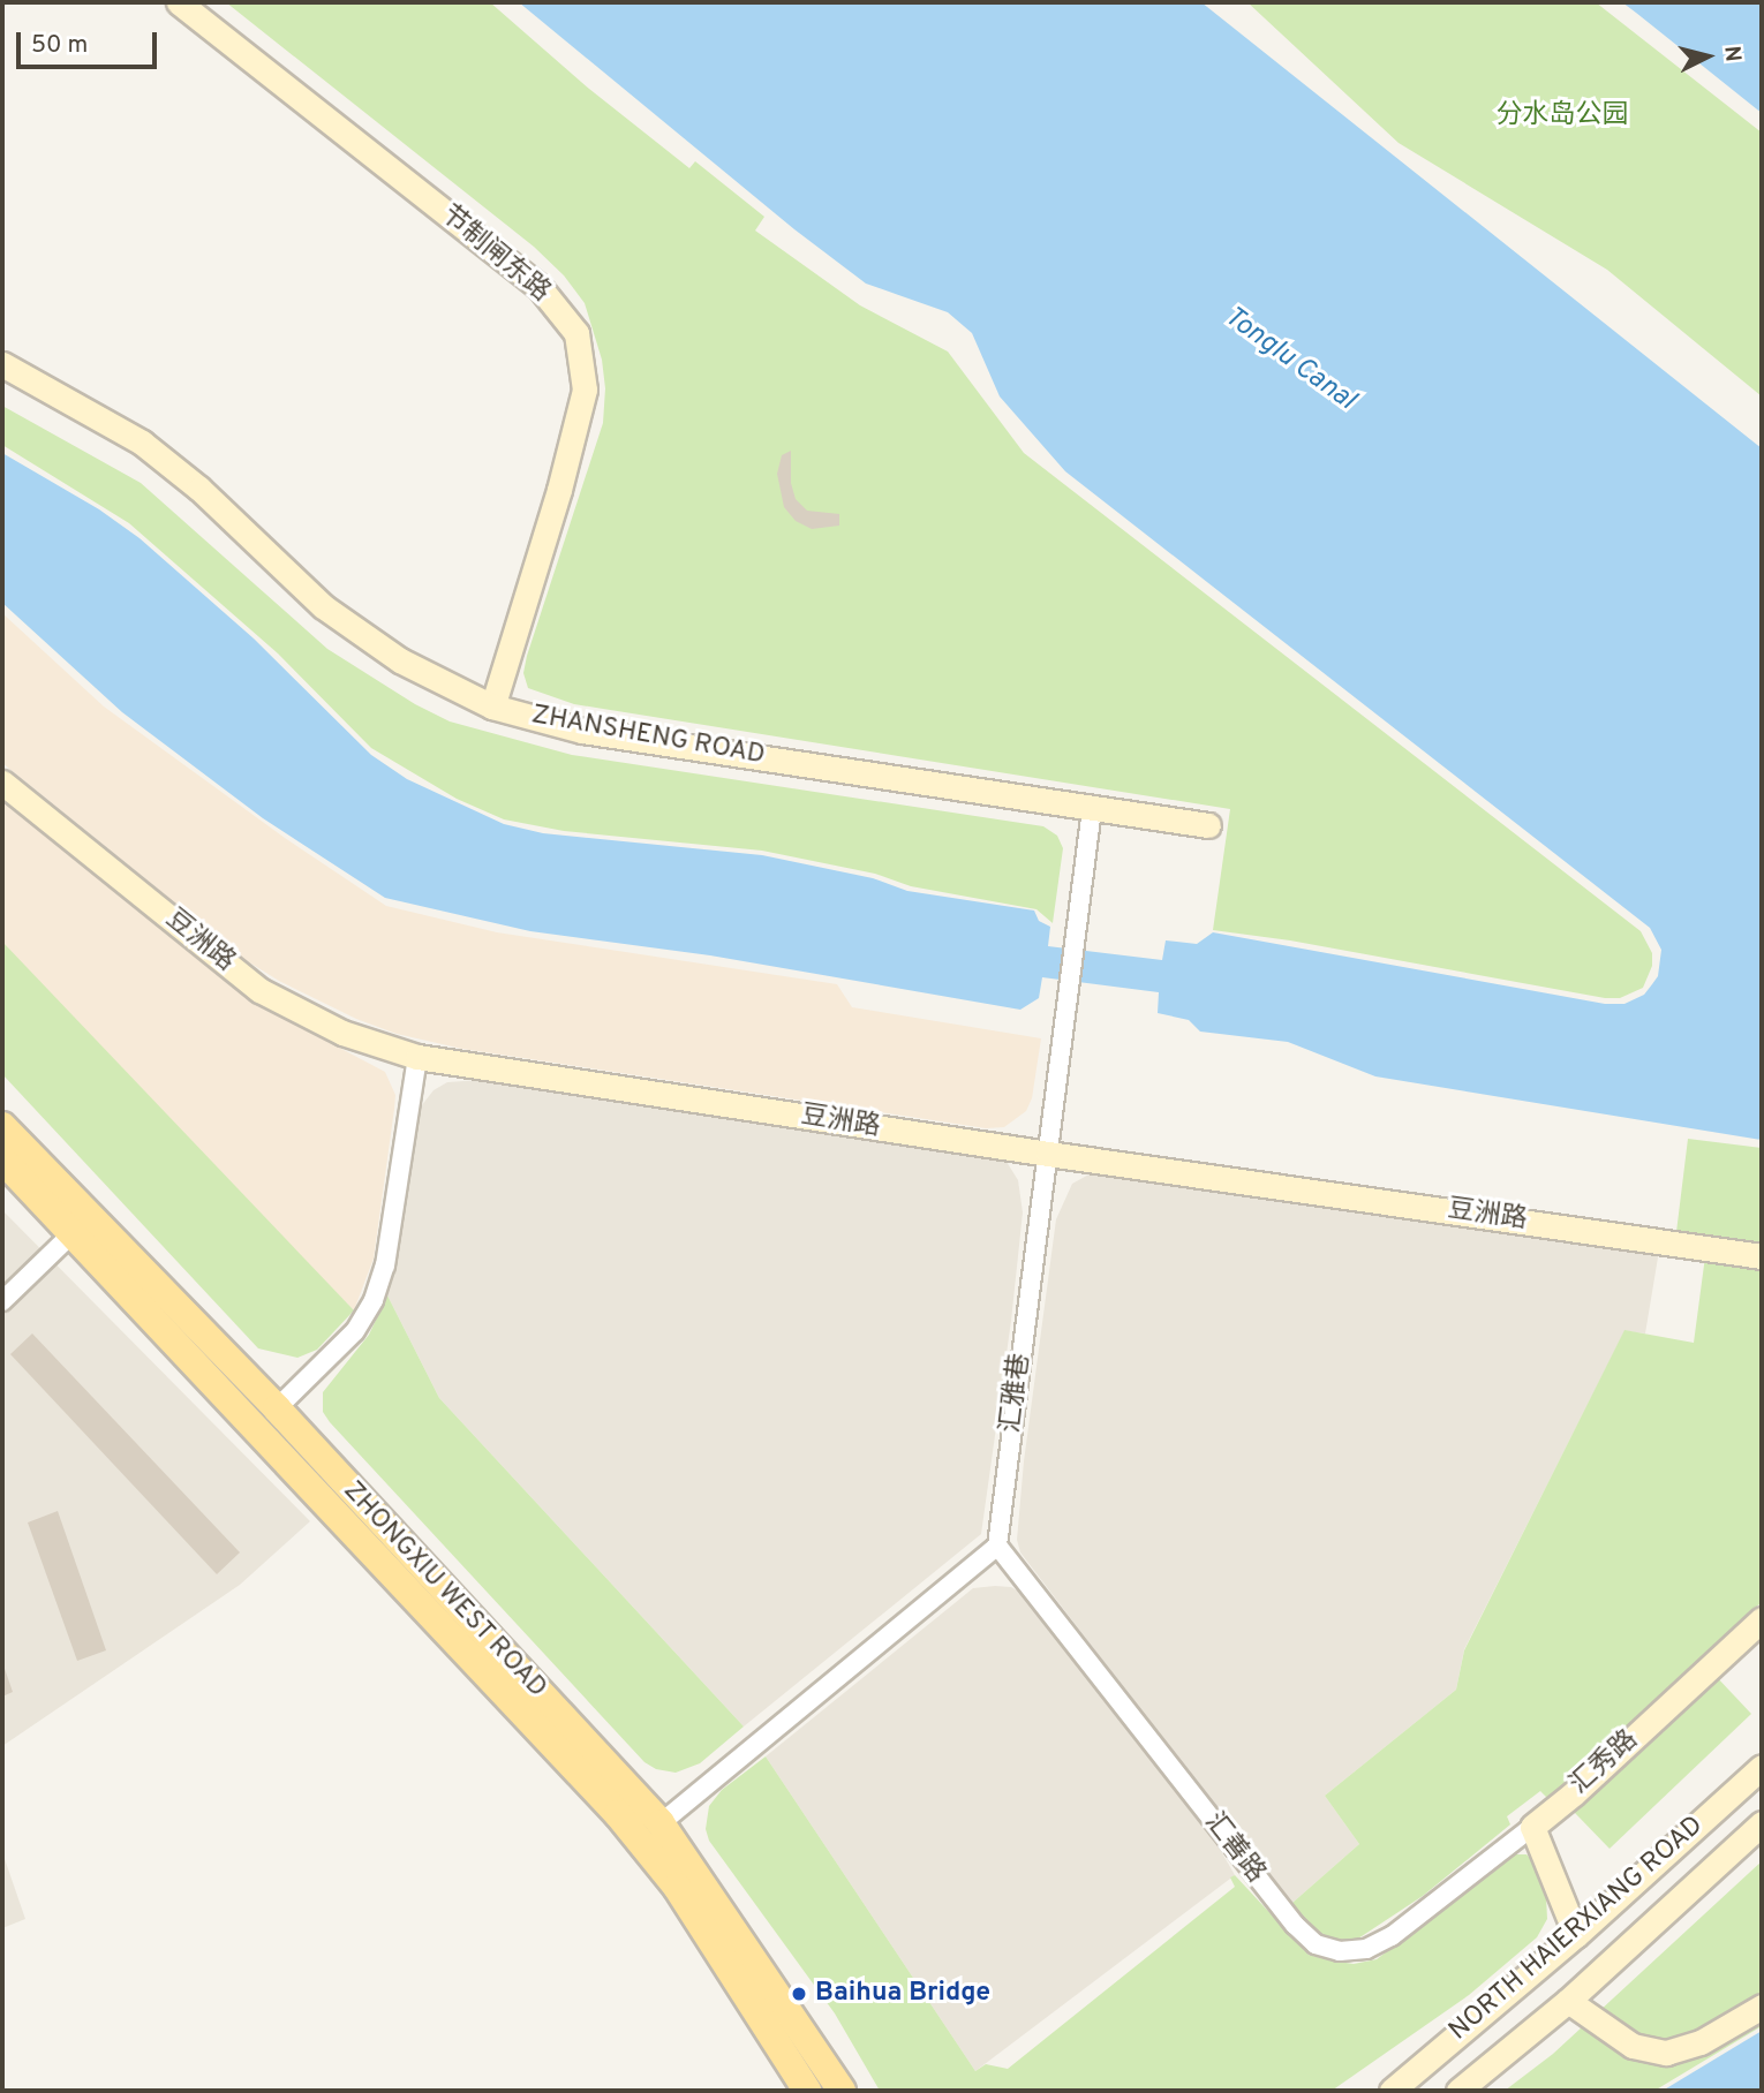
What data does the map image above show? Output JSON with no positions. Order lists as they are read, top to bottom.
{
  "streets": {
    "main road": ["ZHONGXIU WEST ROAD"],
    "street": [
      "节制闸东路",
      "ZHANSHENG ROAD",
      "豆洲路",
      "汇雅巷",
      "汇秀路",
      "汇善路",
      "NORTH HAIERXIANG ROAD"
    ]
  },
  "crossings": [
    ["节制闸东路", "ZHANSHENG ROAD"],
    ["ZHANSHENG ROAD", "汇雅巷"],
    ["豆洲路", "汇雅巷"],
    ["汇雅巷", "汇善路"],
    ["汇秀路", "汇善路"]
  ],
  "water": ["Tonglu Canal"],
  "parks": ["分水岛公园"],
  "places": ["Baihua Bridge"],
  "scale_bar": "50 m",
  "north": "right"
}
